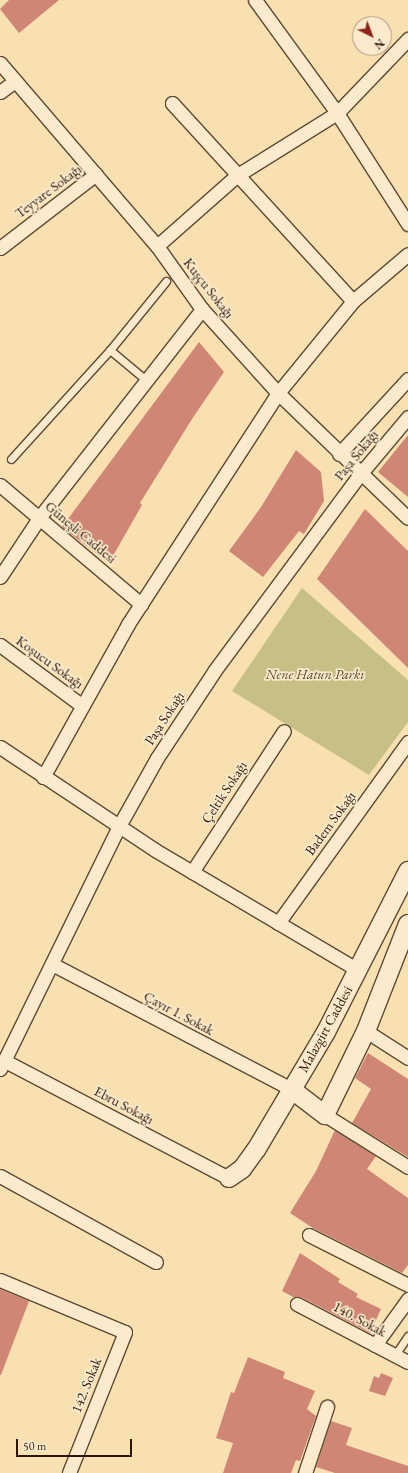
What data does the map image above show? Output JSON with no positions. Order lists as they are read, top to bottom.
{
  "streets": {
    "main road": ["Malazgirt Caddesi"],
    "street": [
      "Teyyare Sokağı",
      "Kuşçu Sokağı",
      "Paşa Sokağı",
      "Güneşli Caddesi",
      "Koşucu Sokağı",
      "Çeltik Sokağı",
      "Badem Sokağı",
      "Çayır 1. Sokak",
      "Ebru Sokağı",
      "140. Sokak",
      "142. Sokak"
    ]
  },
  "crossings": [
    ["Teyyare Sokağı", "Kuşçu Sokağı"],
    ["Kuşçu Sokağı", "Paşa Sokağı"],
    ["Paşa Sokağı", "Çayır 1. Sokak"],
    ["Paşa Sokağı", "Ebru Sokağı"],
    ["Çayır 1. Sokak", "Malazgirt Caddesi"],
    ["Malazgirt Caddesi", "Ebru Sokağı"]
  ],
  "parks": ["Nene Hatun Parkı"],
  "scale_bar": "50 m",
  "north": "bottom right"
}
